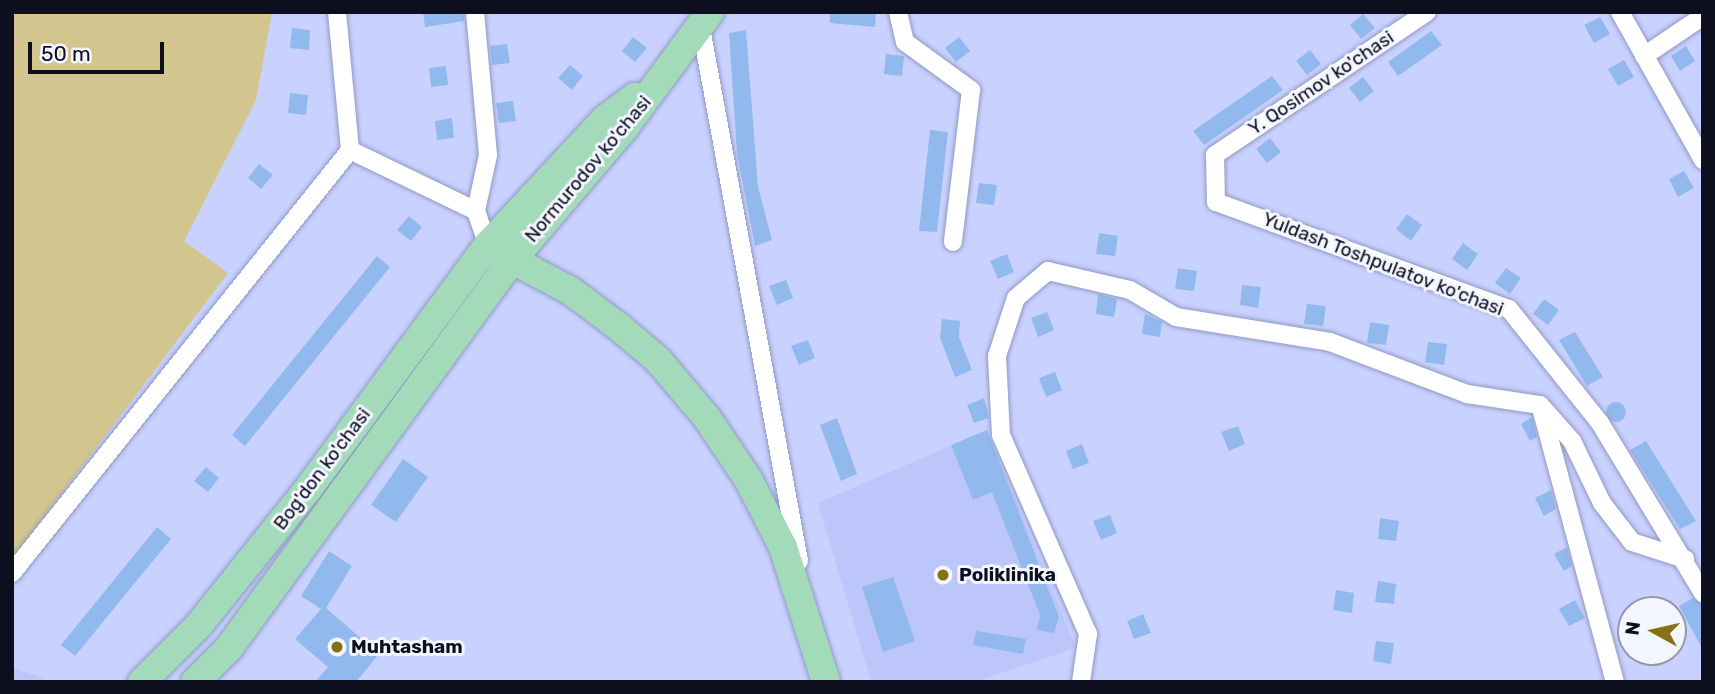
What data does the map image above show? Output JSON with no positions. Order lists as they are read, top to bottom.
{
  "streets": {
    "main road": ["Normurodov ko'chasi", "Bog'don ko'chasi"],
    "street": ["Y. Qosimov ko'chasi", "Yuldash Toshpulatov ko'chasi"]
  },
  "crossings": [
    ["Y. Qosimov ko'chasi", "Yuldash Toshpulatov ko'chasi"],
    ["Normurodov ko'chasi", "Bog'don ko'chasi"]
  ],
  "places": ["Poliklinika", "Muhtasham"],
  "scale_bar": "50 m",
  "north": "left"
}
